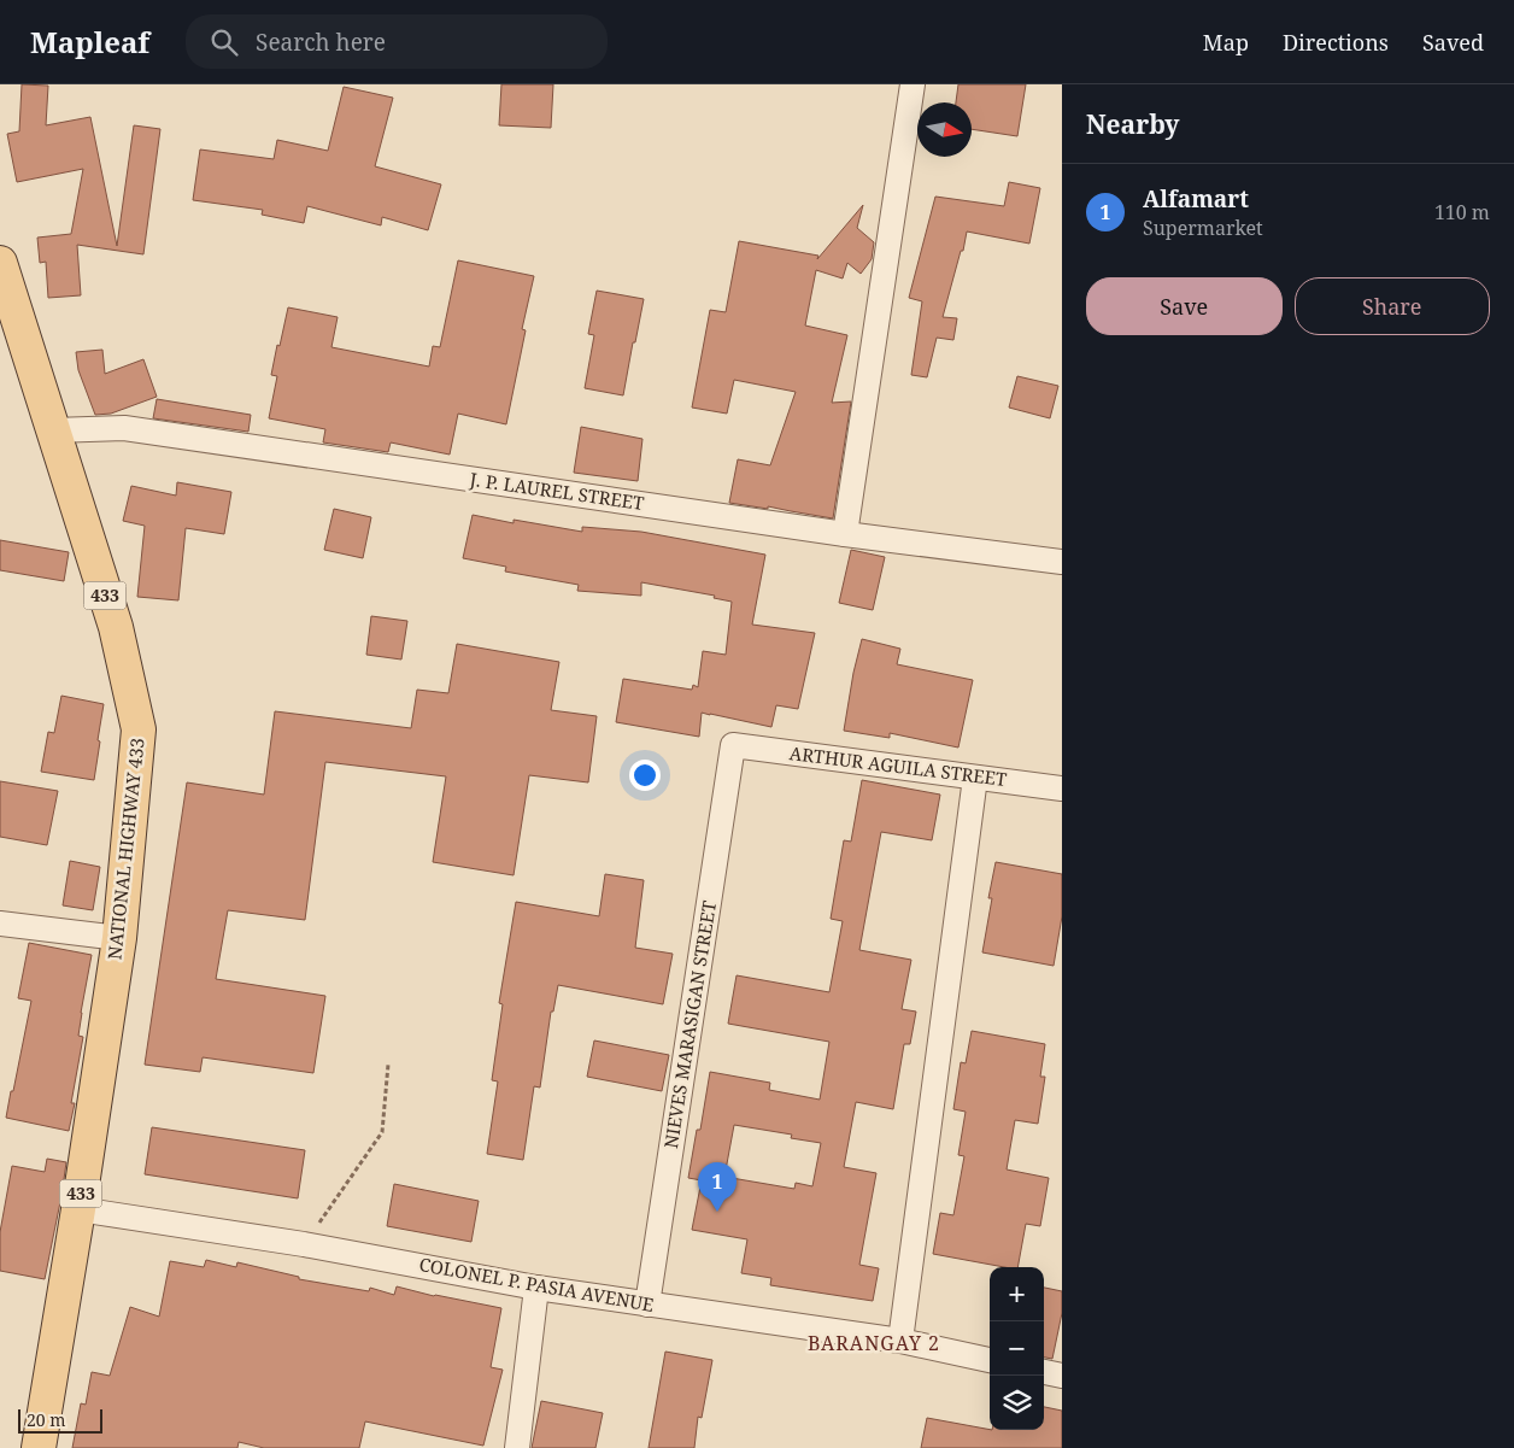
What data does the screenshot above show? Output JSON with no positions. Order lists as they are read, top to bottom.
{
  "streets": {
    "main road": ["433", "NATIONAL HIGHWAY 433"],
    "street": [
      "J. P. LAUREL STREET",
      "ARTHUR AGUILA STREET",
      "NIEVES MARASIGAN STREET",
      "COLONEL P. PASIA AVENUE"
    ]
  },
  "crossings": [
    ["J. P. LAUREL STREET", "NATIONAL HIGHWAY 433"],
    ["ARTHUR AGUILA STREET", "NIEVES MARASIGAN STREET"],
    ["NATIONAL HIGHWAY 433", "COLONEL P. PASIA AVENUE"],
    ["NIEVES MARASIGAN STREET", "COLONEL P. PASIA AVENUE"]
  ],
  "districts": ["BARANGAY 2"],
  "scale_bar": "20 m",
  "north": "right",
  "page": {
    "header": "Mapleaf",
    "search": "Search here",
    "nav": ["Map", "Directions", "Saved"],
    "heading": "Nearby",
    "list": [
      {
        "mark": "1",
        "name": "Alfamart",
        "note": "Supermarket",
        "value": "110 m"
      }
    ],
    "buttons": ["Save", "Share"],
    "pins": "1",
    "map_buttons": ["+", "−"],
    "scale": "20 m"
  }
}
